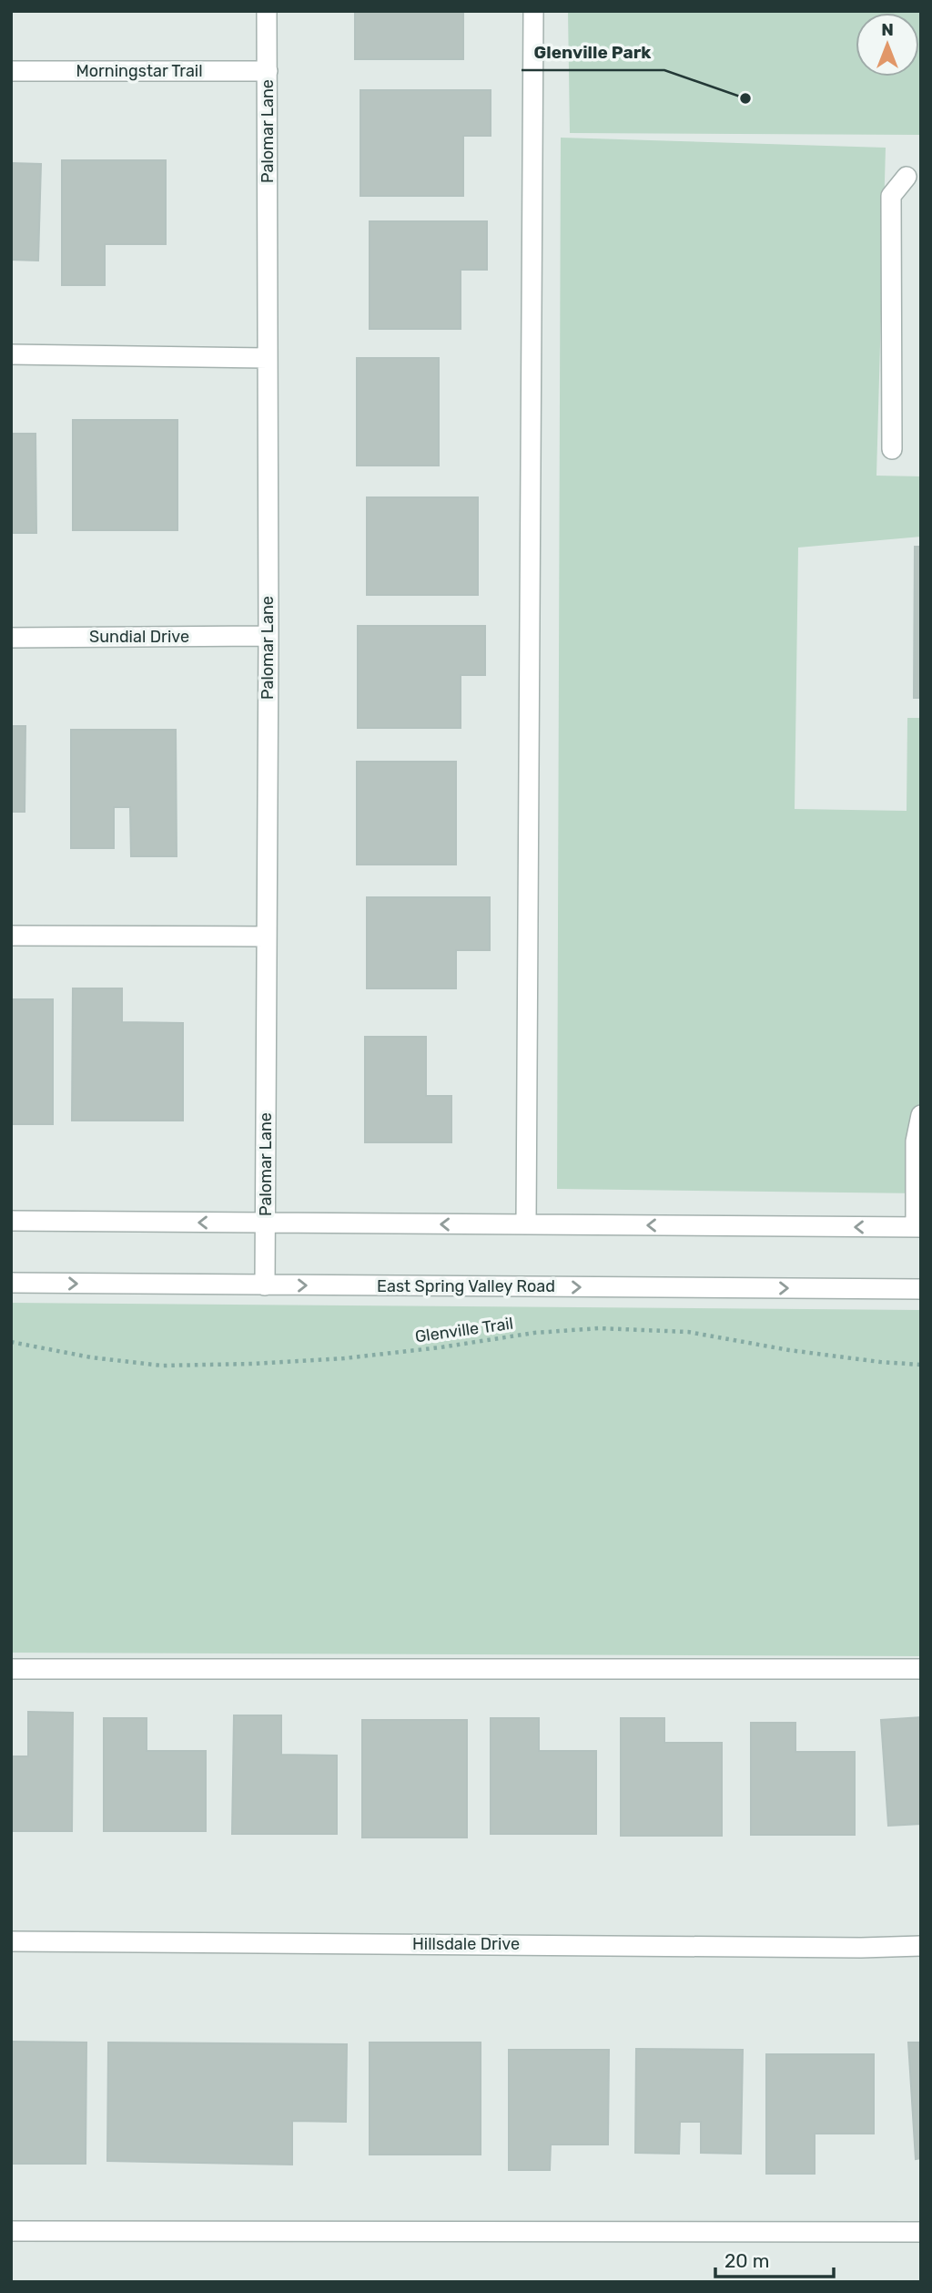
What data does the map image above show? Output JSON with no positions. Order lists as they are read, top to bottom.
{
  "streets": {
    "street": [
      "Morningstar Trail",
      "Palomar Lane",
      "Sundial Drive",
      "East Spring Valley Road",
      "Hillsdale Drive"
    ],
    "path": ["Glenville Trail"]
  },
  "crossings": [
    ["Morningstar Trail", "Palomar Lane"],
    ["Palomar Lane", "Sundial Drive"],
    ["Palomar Lane", "East Spring Valley Road"]
  ],
  "places": ["Glenville Park"],
  "scale_bar": "20 m",
  "north": "top"
}
